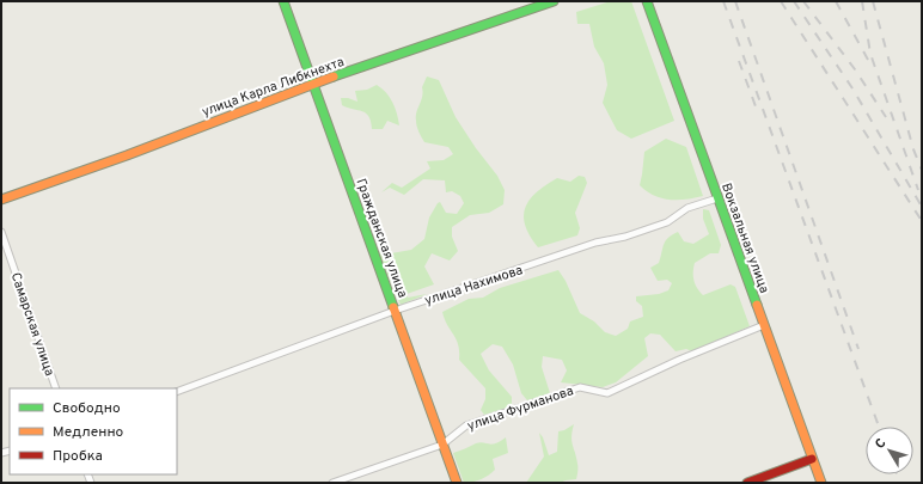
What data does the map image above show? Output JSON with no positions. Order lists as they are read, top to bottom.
{
  "streets": {
    "street": [
      "улица Карла Либкнехта",
      "Гражданская улица",
      "Вокзальная улица",
      "улица Нахимова",
      "Самарская улица",
      "улица Фурманова"
    ]
  },
  "crossings": [
    ["улица Карла Либкнехта", "Гражданская улица"],
    ["Гражданская улица", "улица Нахимова"],
    ["Гражданская улица", "улица Фурманова"],
    ["Вокзальная улица", "улица Нахимова"],
    ["Вокзальная улица", "улица Фурманова"]
  ],
  "legend": ["Свободно", "Медленно", "Пробка"],
  "north": "top left"
}
